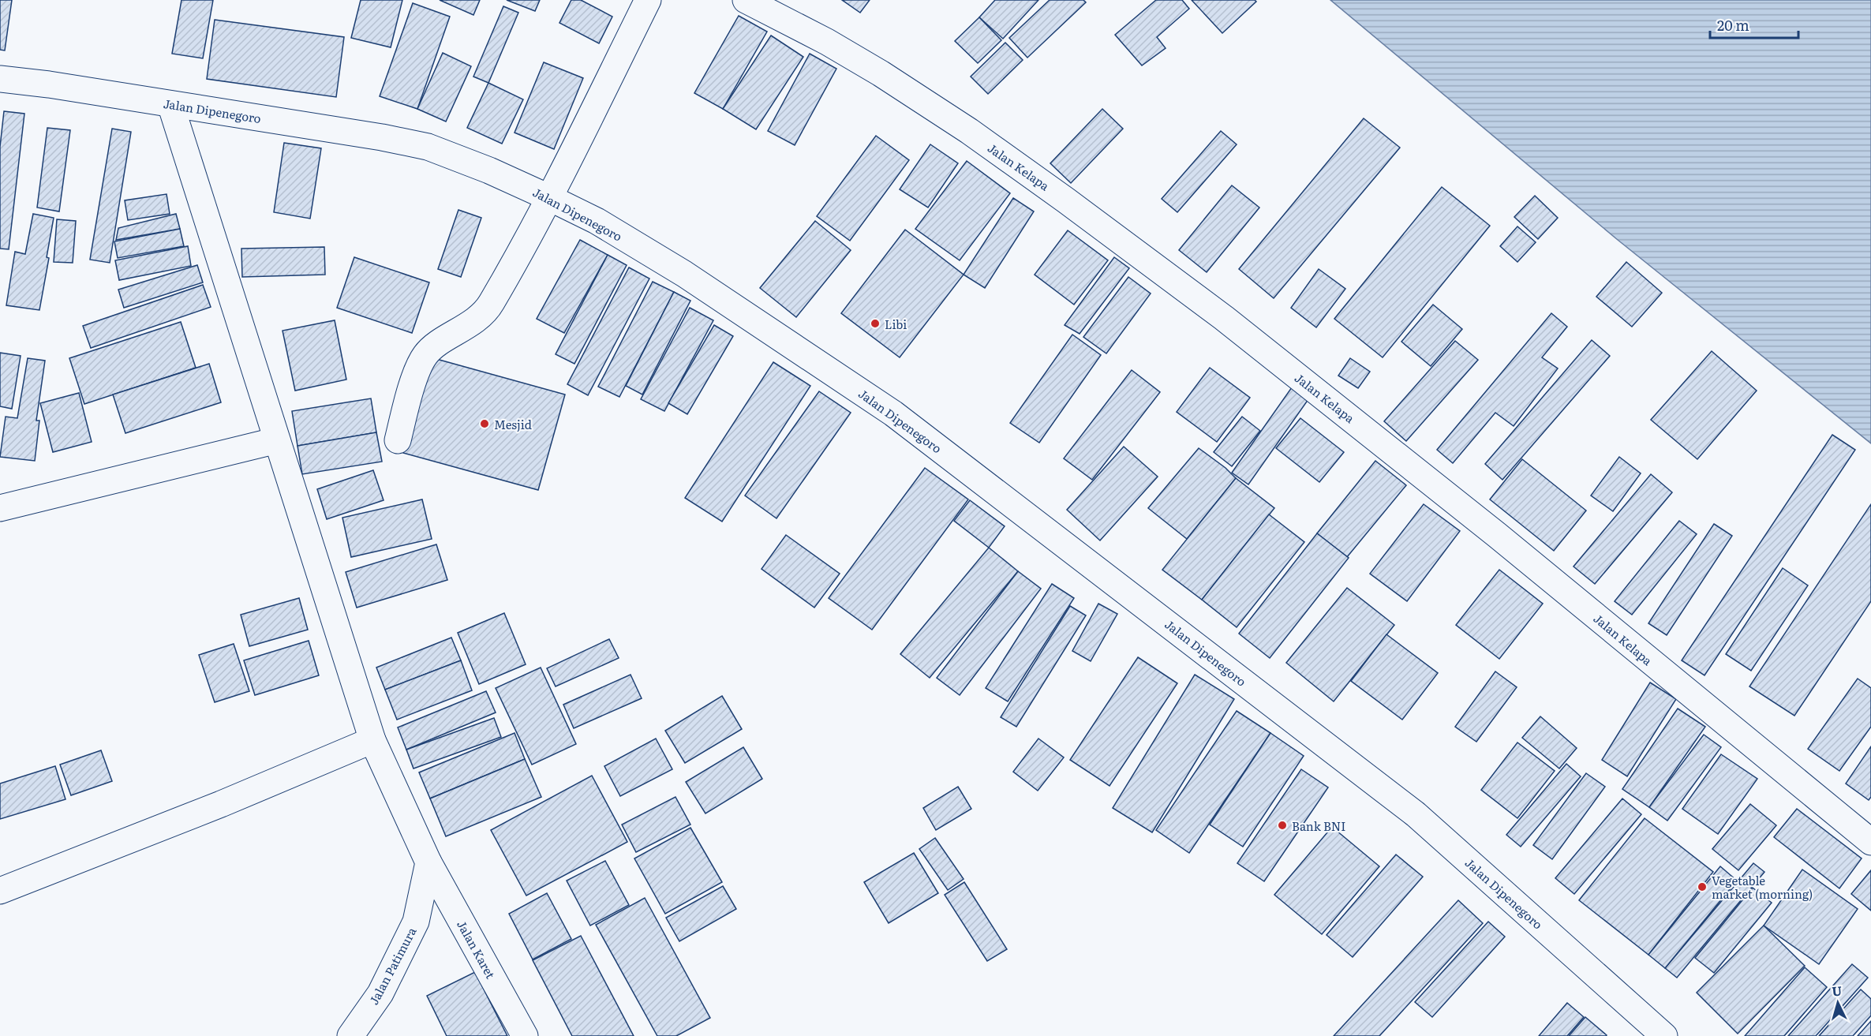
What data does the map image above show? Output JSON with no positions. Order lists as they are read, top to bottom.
{
  "streets": {
    "main road": [
      "Jalan Dipenegoro",
      "Jalan Kelapa",
      "Jalan Karet",
      "Jalan Patimura"
    ]
  },
  "crossings": [
    ["Jalan Dipenegoro", "Jalan Karet"],
    ["Jalan Karet", "Jalan Patimura"]
  ],
  "places": [
    "Libi",
    "Mesjid",
    "Bank BNI",
    "Vegetable market (morning)"
  ],
  "scale_bar": "20 m",
  "north": "top"
}
